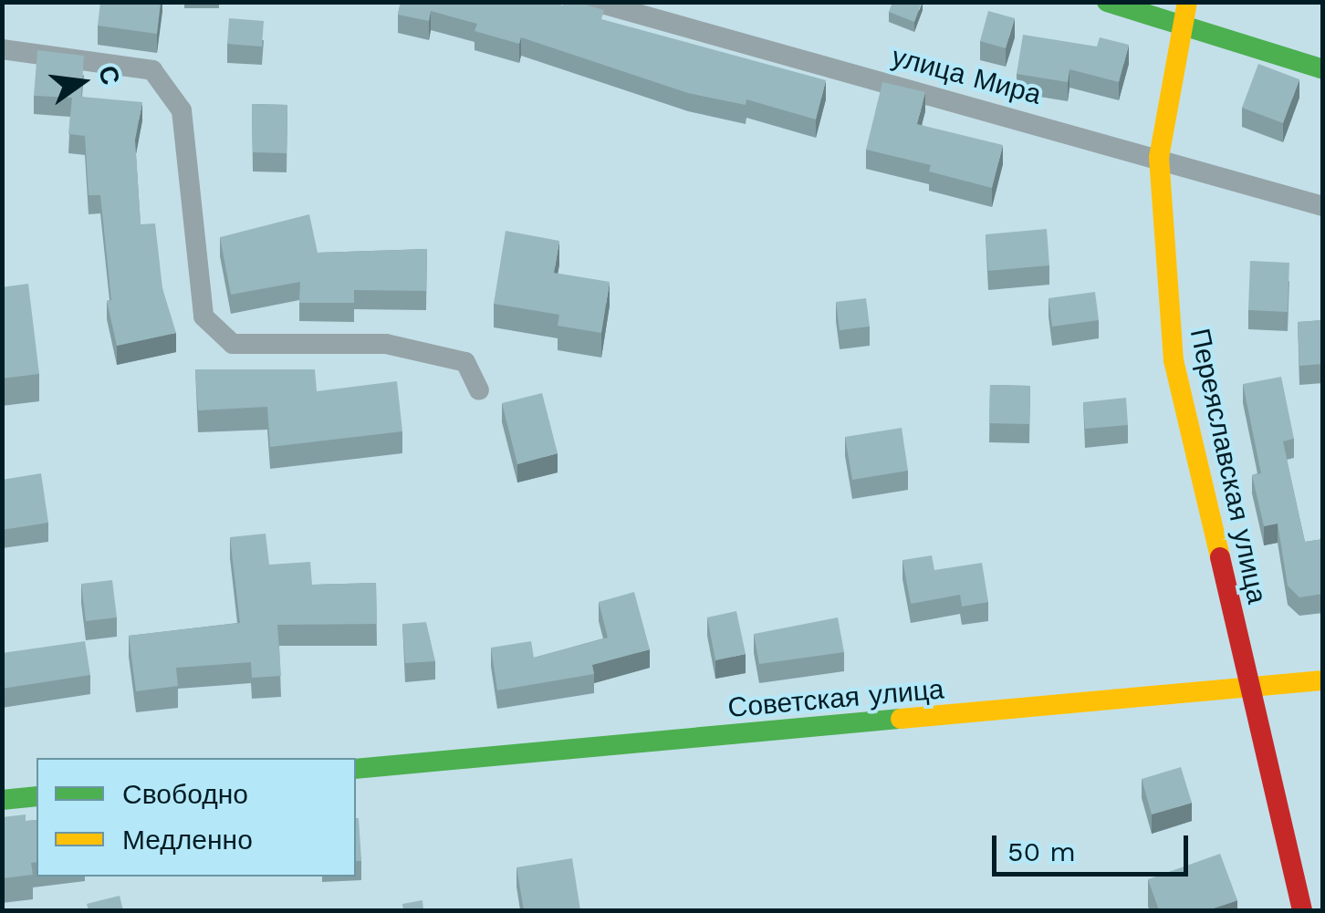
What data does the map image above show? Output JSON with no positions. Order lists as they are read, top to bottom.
{
  "streets": {
    "main road": ["Переяславская улица", "Советская улица"],
    "street": ["улица Мира"]
  },
  "crossings": [
    ["улица Мира", "Переяславская улица"],
    ["Переяславская улица", "Советская улица"]
  ],
  "legend": ["Свободно", "Медленно"],
  "scale_bar": "50 m",
  "north": "right"
}
